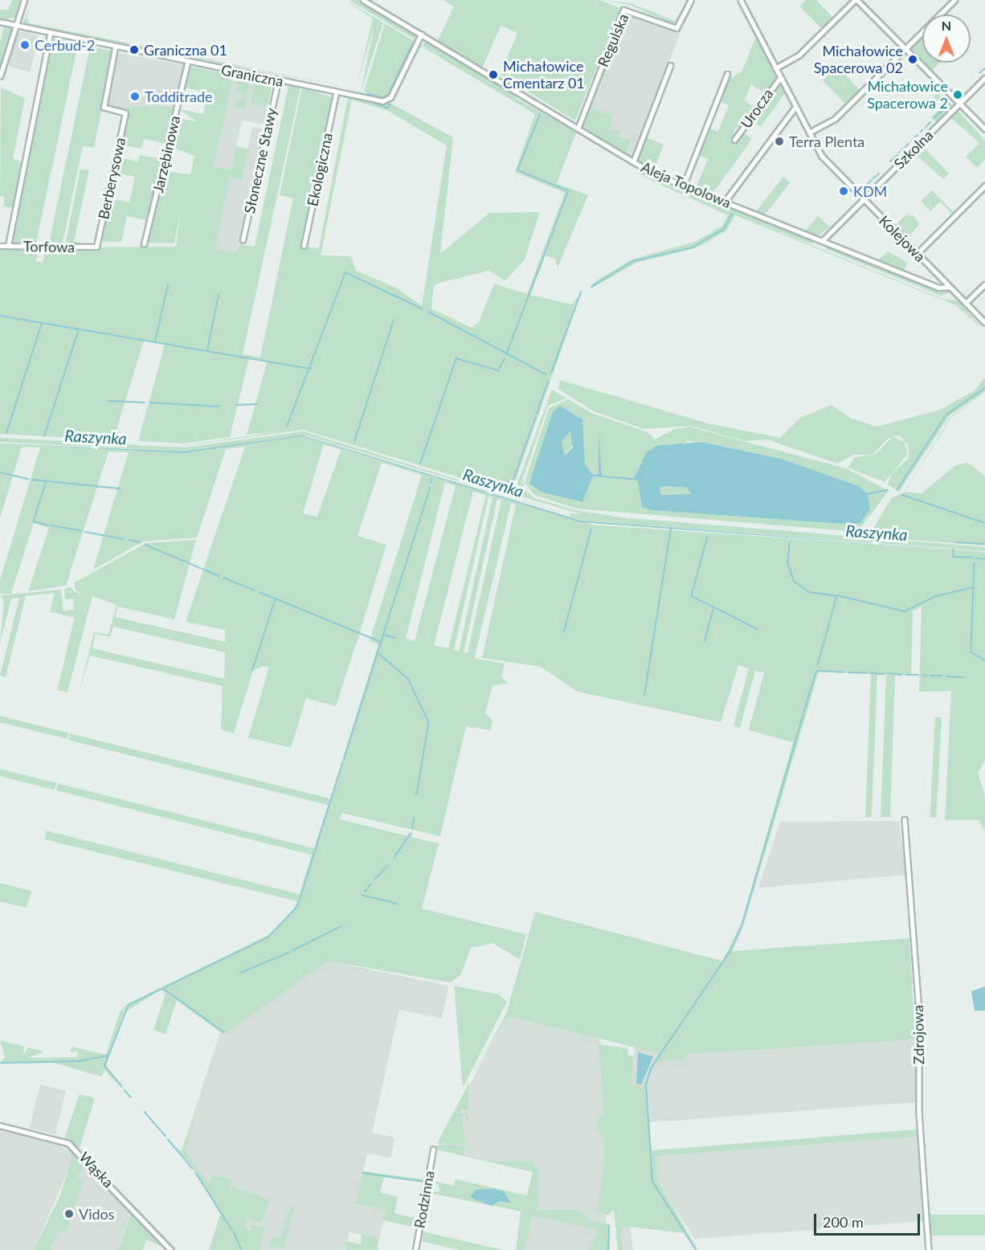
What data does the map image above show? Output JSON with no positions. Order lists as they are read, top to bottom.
{
  "streets": {
    "street": [
      "Regulska",
      "Graniczna",
      "Urocza",
      "Szkolna",
      "Jarzębinowa",
      "Słoneczne Stawy",
      "Ekologiczna",
      "Berberysowa",
      "Aleja Topolowa",
      "Kolejowa",
      "Torfowa",
      "Zdrojowa",
      "Wąska",
      "Rodzinna"
    ]
  },
  "crossings": [
    ["Regulska", "Aleja Topolowa"],
    ["Graniczna", "Jarzębinowa"],
    ["Graniczna", "Słoneczne Stawy"],
    ["Graniczna", "Ekologiczna"],
    ["Graniczna", "Berberysowa"],
    ["Graniczna", "Aleja Topolowa"],
    ["Urocza", "Kolejowa"],
    ["Szkolna", "Aleja Topolowa"],
    ["Szkolna", "Kolejowa"],
    ["Berberysowa", "Torfowa"],
    ["Aleja Topolowa", "Kolejowa"]
  ],
  "water": ["Raszynka"],
  "places": [
    "Cerbud-2",
    "Graniczna 01",
    "Michałowice Spacerowa 02",
    "Michałowice Cmentarz 01",
    "Michałowice Spacerowa 2",
    "Todditrade",
    "Terra Plenta",
    "KDM",
    "Vidos"
  ],
  "scale_bar": "200 m",
  "north": "top"
}
